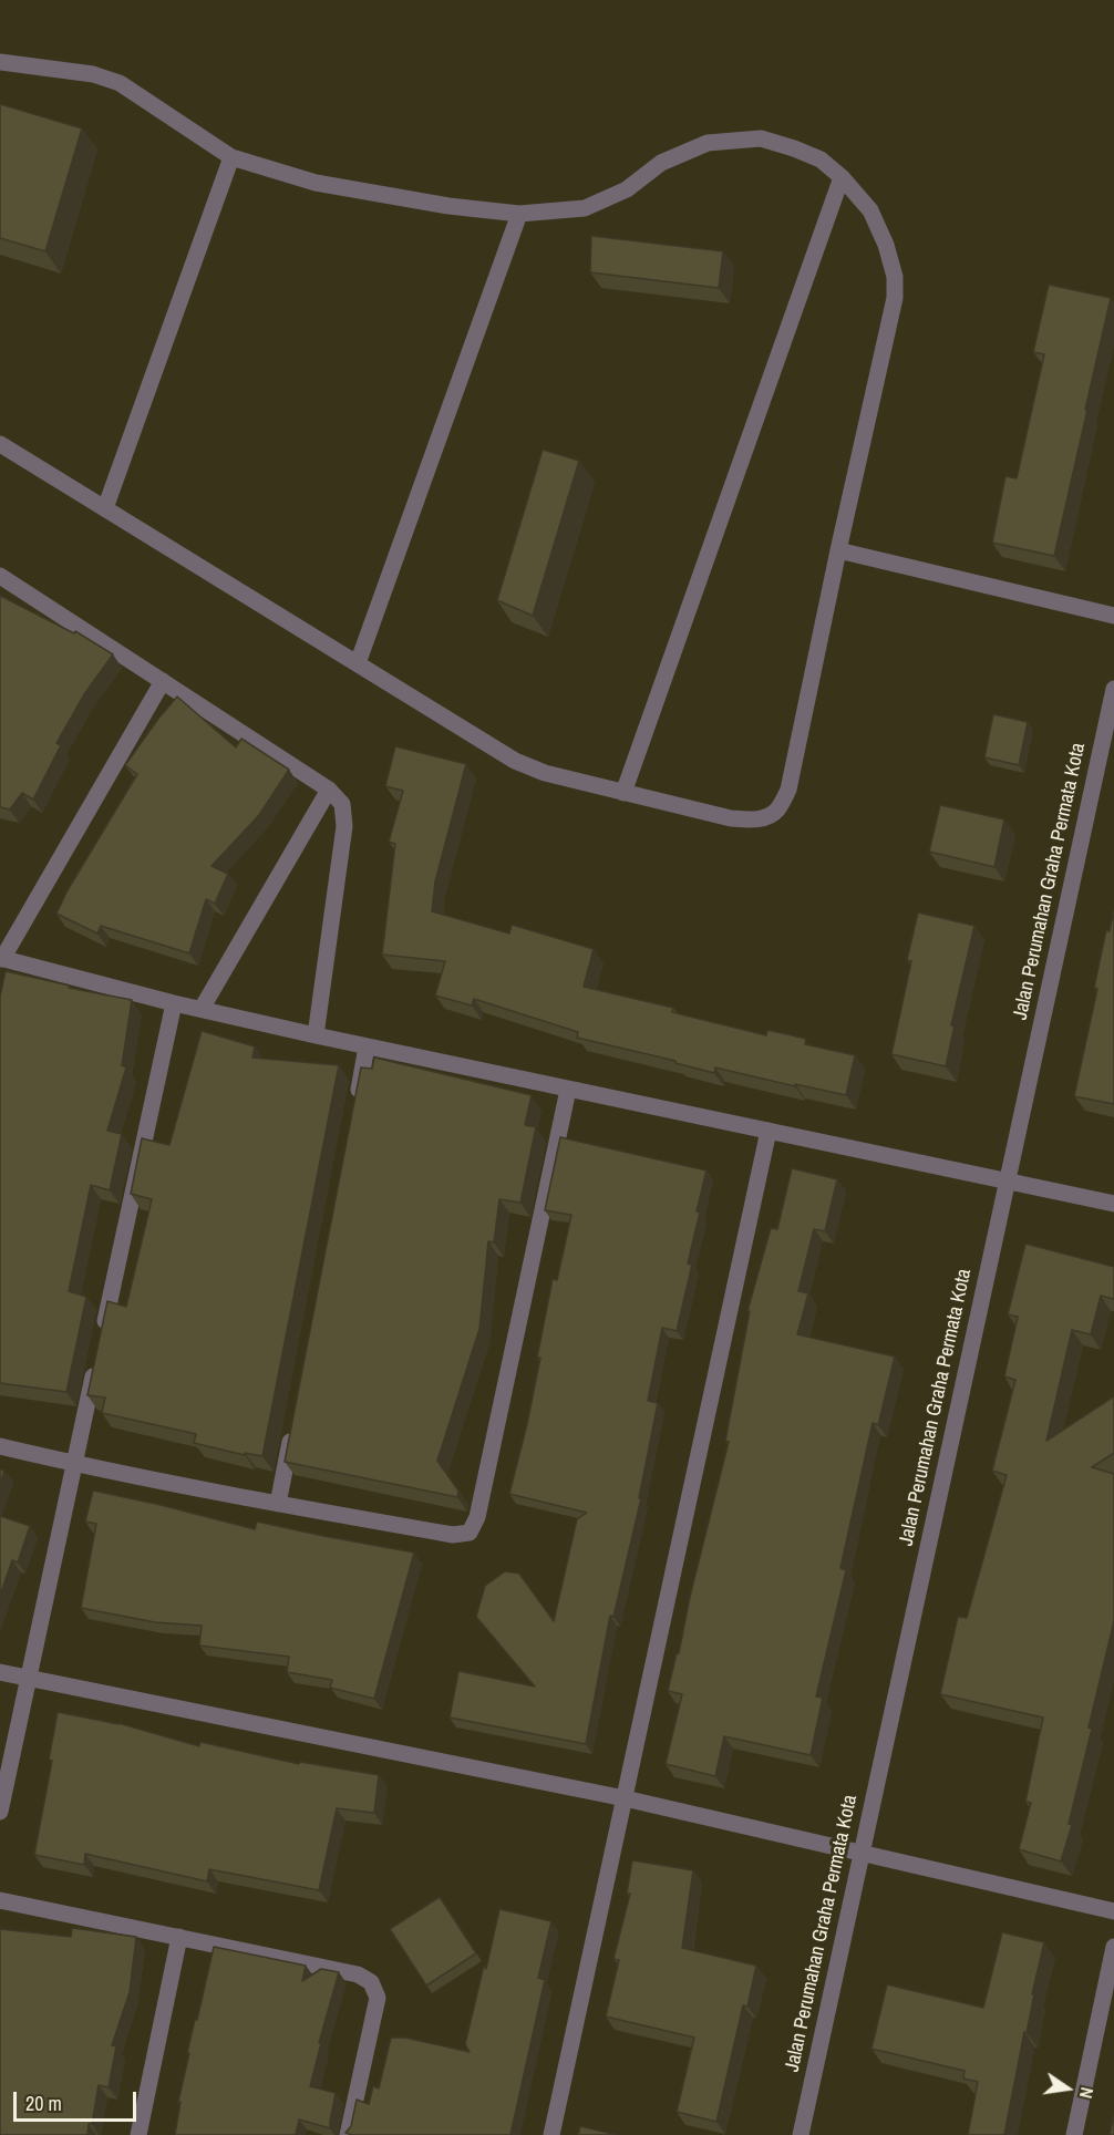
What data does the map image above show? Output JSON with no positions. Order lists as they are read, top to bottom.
{
  "streets": {
    "street": ["Jalan Perumahan Graha Permata Kota"]
  },
  "scale_bar": "20 m",
  "north": "right"
}
